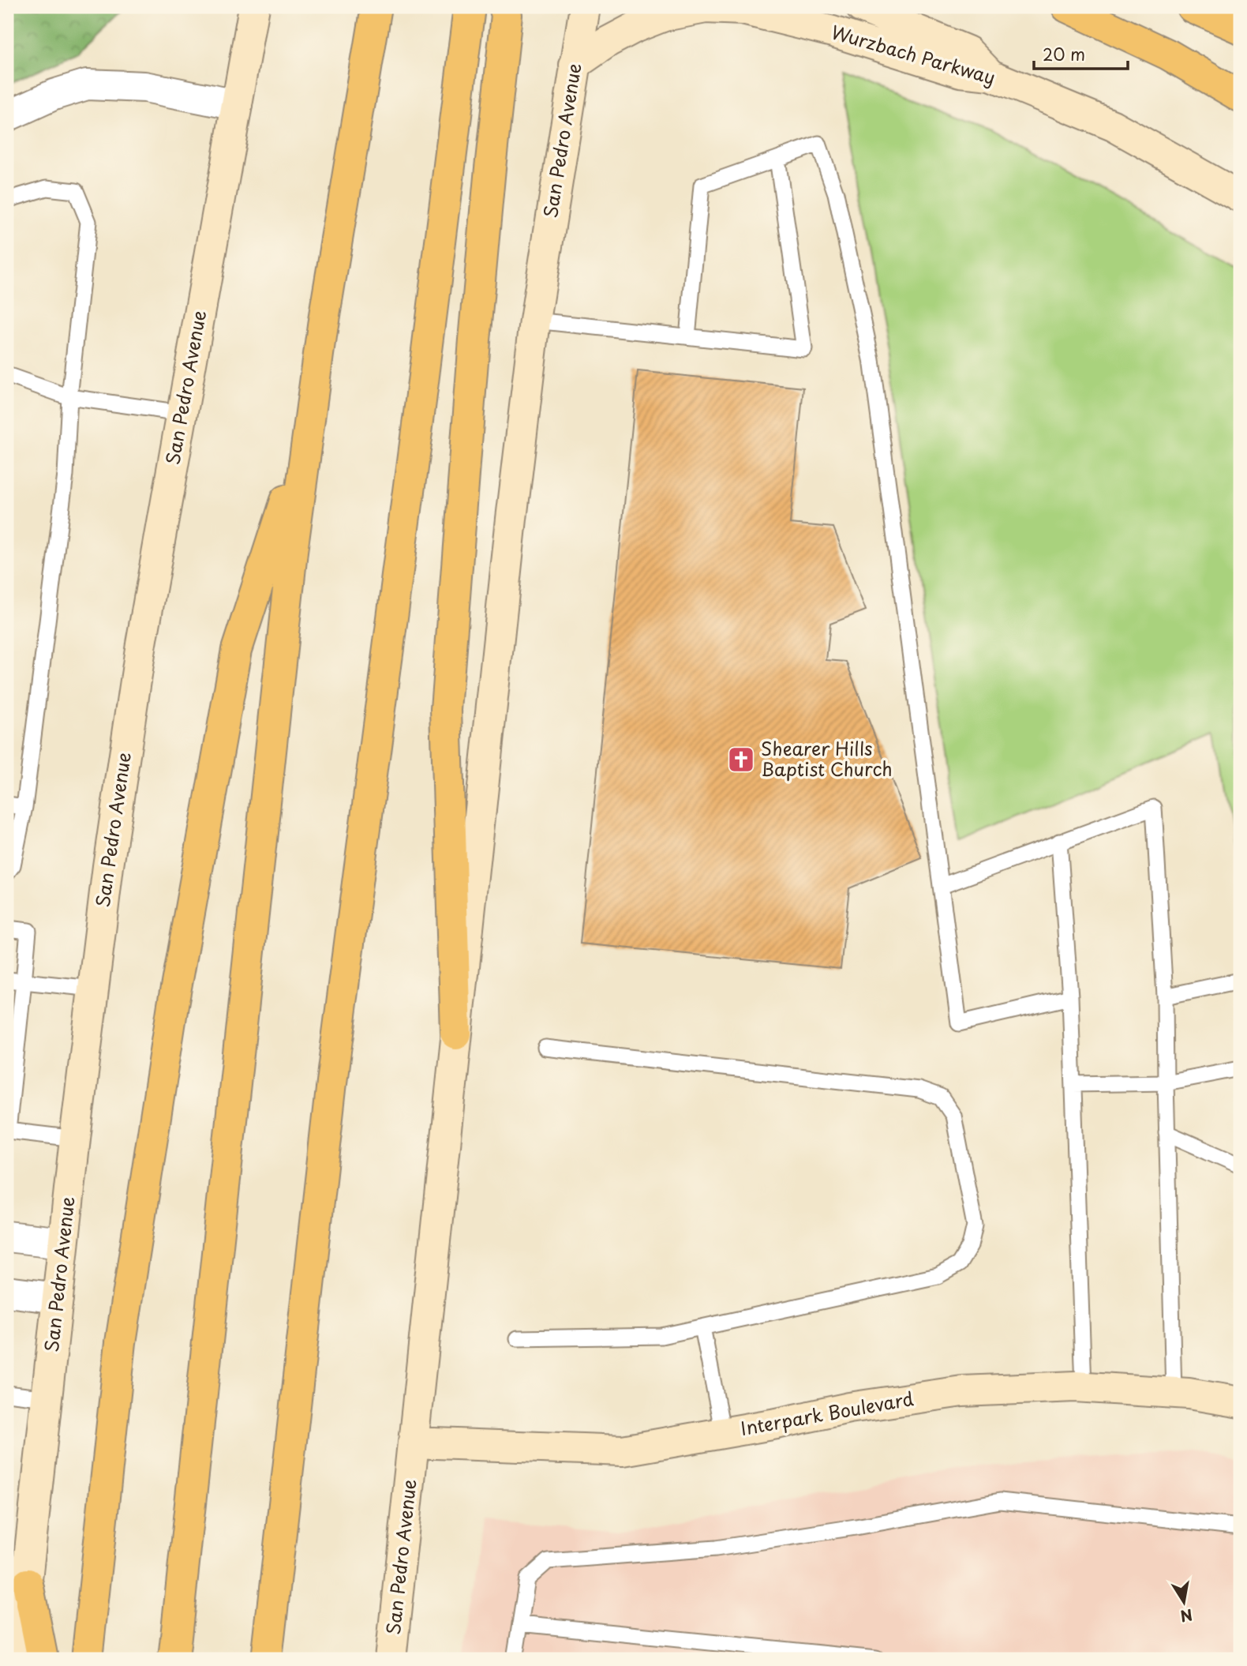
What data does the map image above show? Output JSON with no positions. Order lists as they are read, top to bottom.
{
  "streets": {
    "main road": ["Wurzbach Parkway", "San Pedro Avenue", "Interpark Boulevard"]
  },
  "crossings": [
    ["Wurzbach Parkway", "San Pedro Avenue"],
    ["San Pedro Avenue", "Interpark Boulevard"]
  ],
  "places": {
    "church": ["Shearer Hills Baptist Church"]
  },
  "scale_bar": "20 m",
  "north": "bottom"
}
